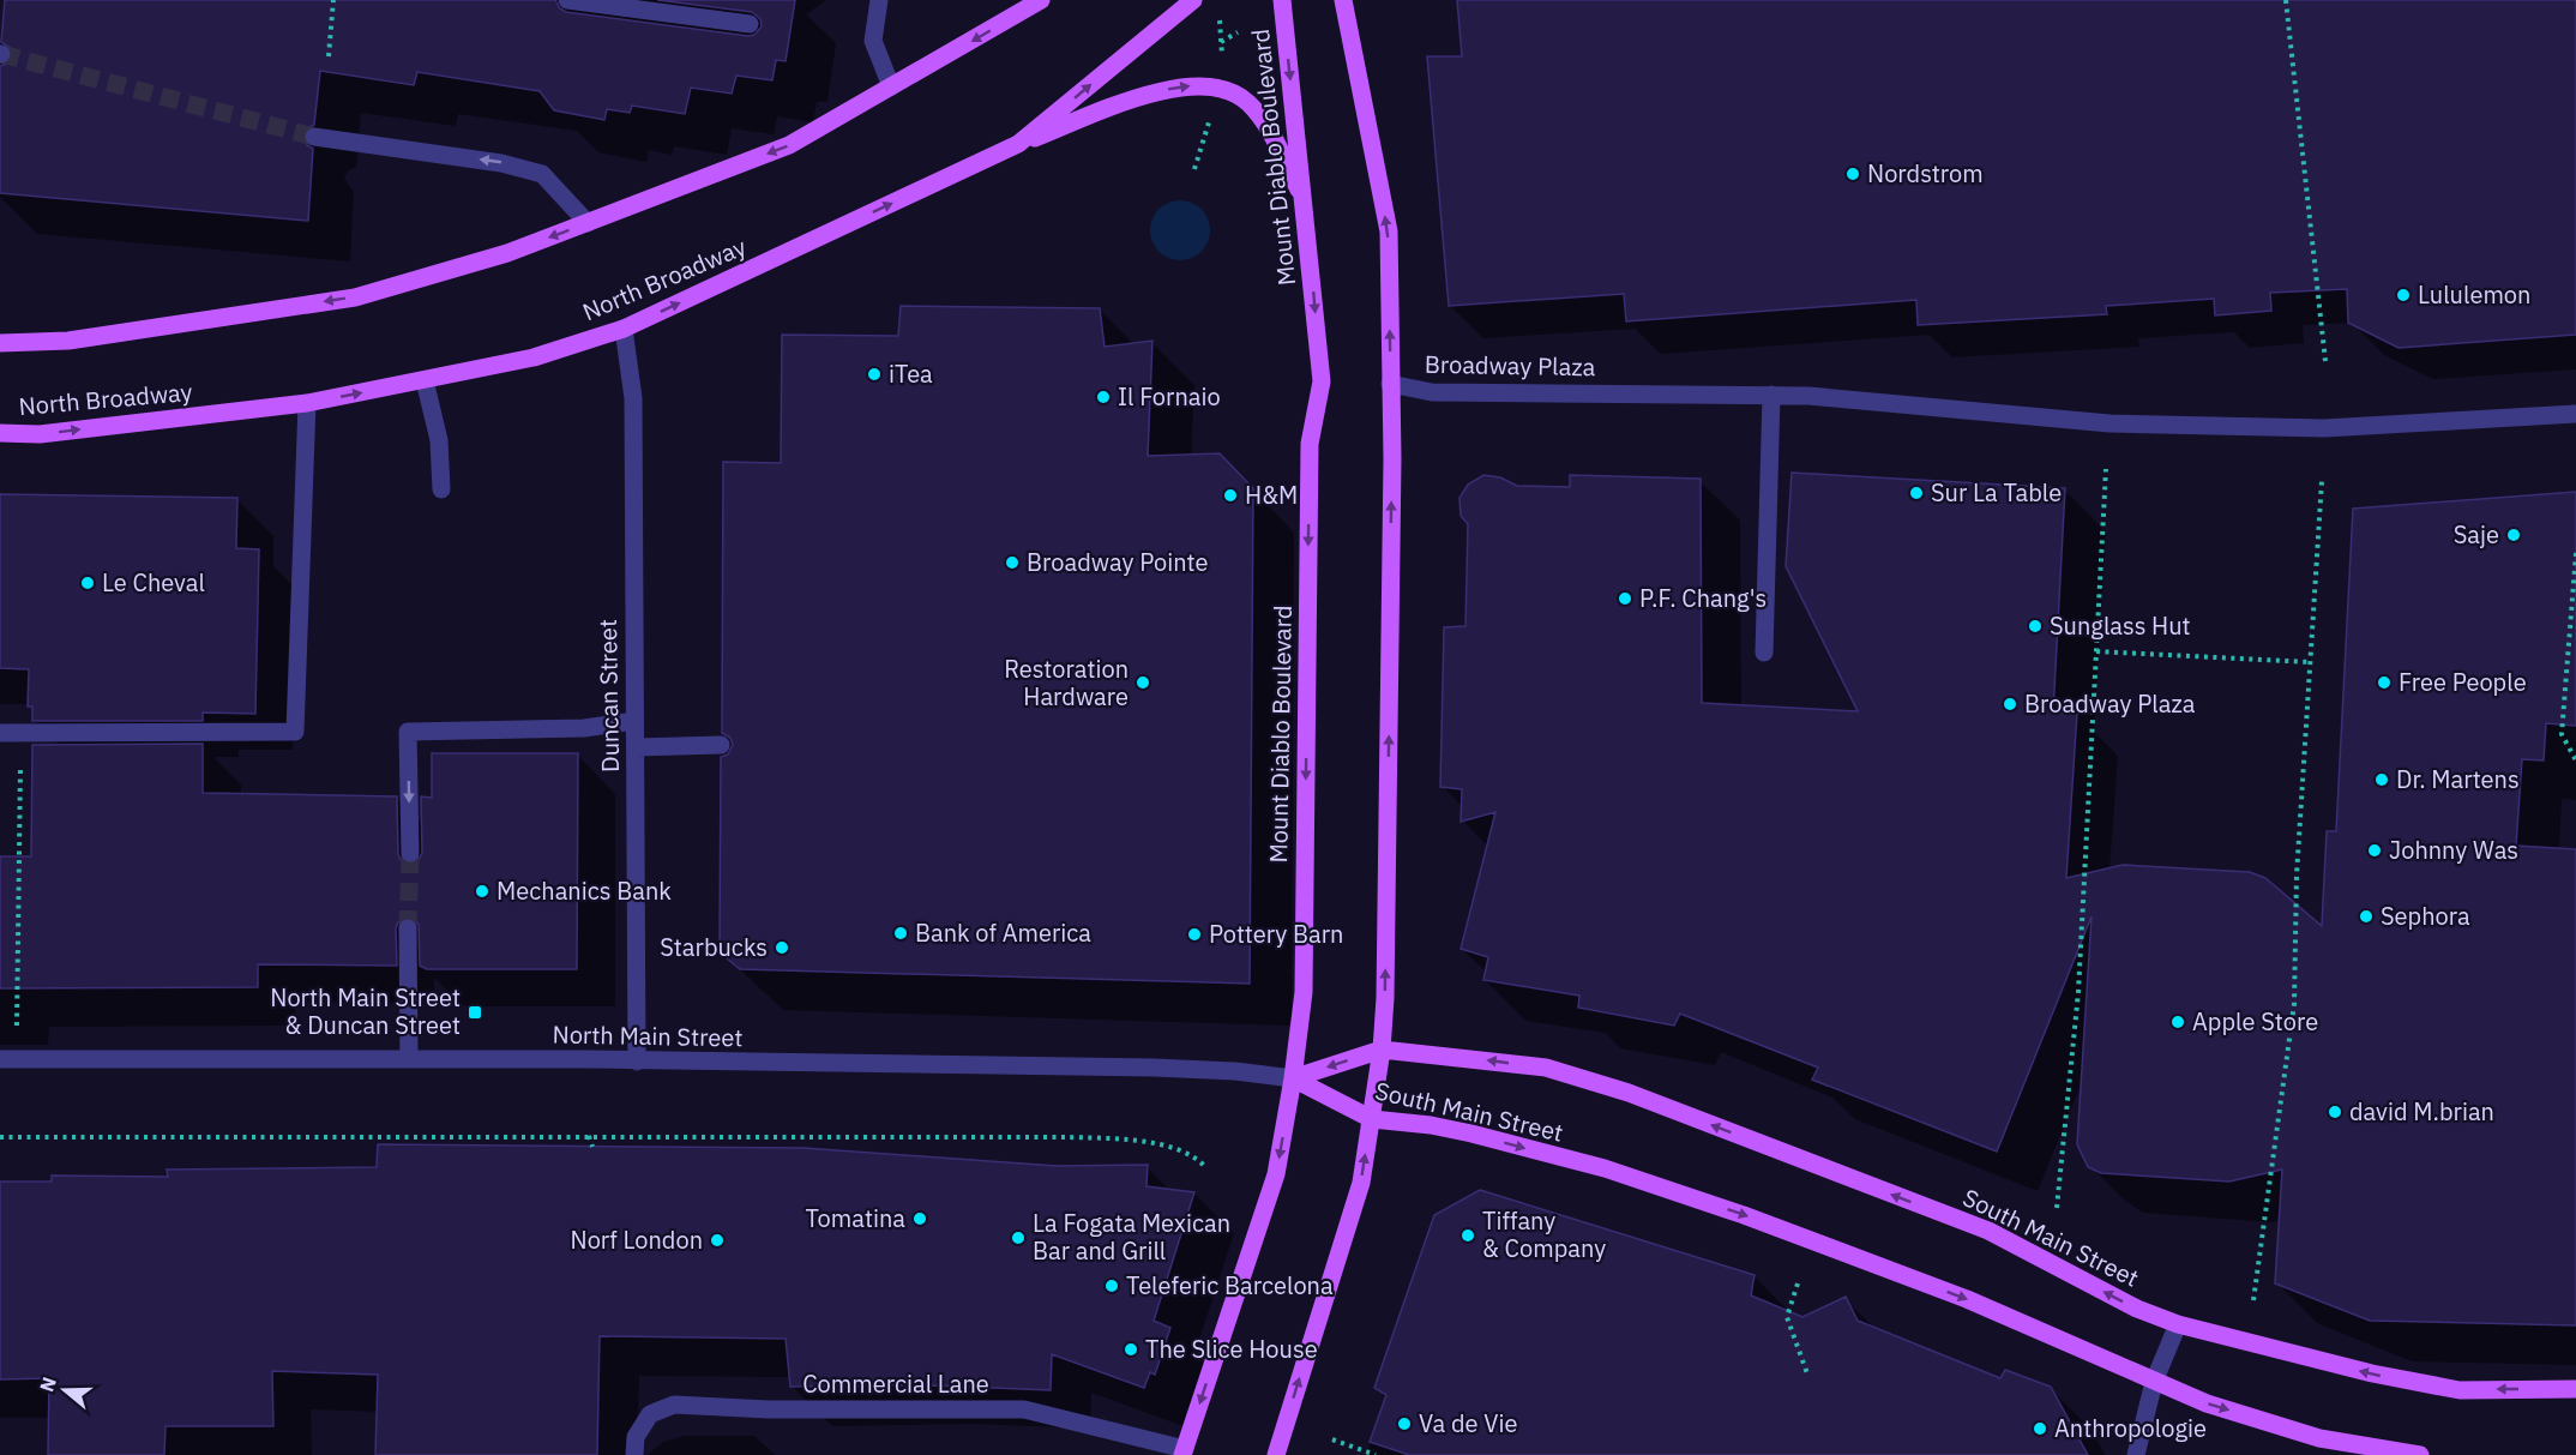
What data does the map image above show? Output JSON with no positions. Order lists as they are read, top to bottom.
{
  "streets": {
    "main road": ["Mount Diablo Boulevard", "North Broadway", "South Main Street"],
    "street": [
      "Broadway Plaza",
      "Duncan Street",
      "North Main Street",
      "Commercial Lane"
    ]
  },
  "crossings": [
    ["Mount Diablo Boulevard", "North Main Street"],
    ["Mount Diablo Boulevard", "South Main Street"],
    ["Mount Diablo Boulevard", "Commercial Lane"],
    ["North Broadway", "Duncan Street"],
    ["Duncan Street", "North Main Street"],
    ["North Main Street", "South Main Street"]
  ],
  "places": {
    "other": [
      "Nordstrom",
      "Lululemon",
      "iTea",
      "Il Fornaio",
      "Sur La Table",
      "H&M",
      "Saje",
      "Broadway Pointe",
      "Le Cheval",
      "P.F. Chang's",
      "Sunglass Hut",
      "Restoration Hardware",
      "Free People",
      "Broadway Plaza",
      "Dr. Martens",
      "Johnny Was",
      "Mechanics Bank",
      "Sephora",
      "Bank of America",
      "Pottery Barn",
      "Starbucks",
      "Apple Store",
      "david M.brian",
      "Tomatina",
      "Tiffany & Company",
      "La Fogata Mexican Bar and Grill",
      "Norf London",
      "Teleferic Barcelona",
      "The Slice House",
      "Va de Vie",
      "Anthropologie"
    ],
    "transit": ["North Main Street & Duncan Street"]
  },
  "north": "left"
}
